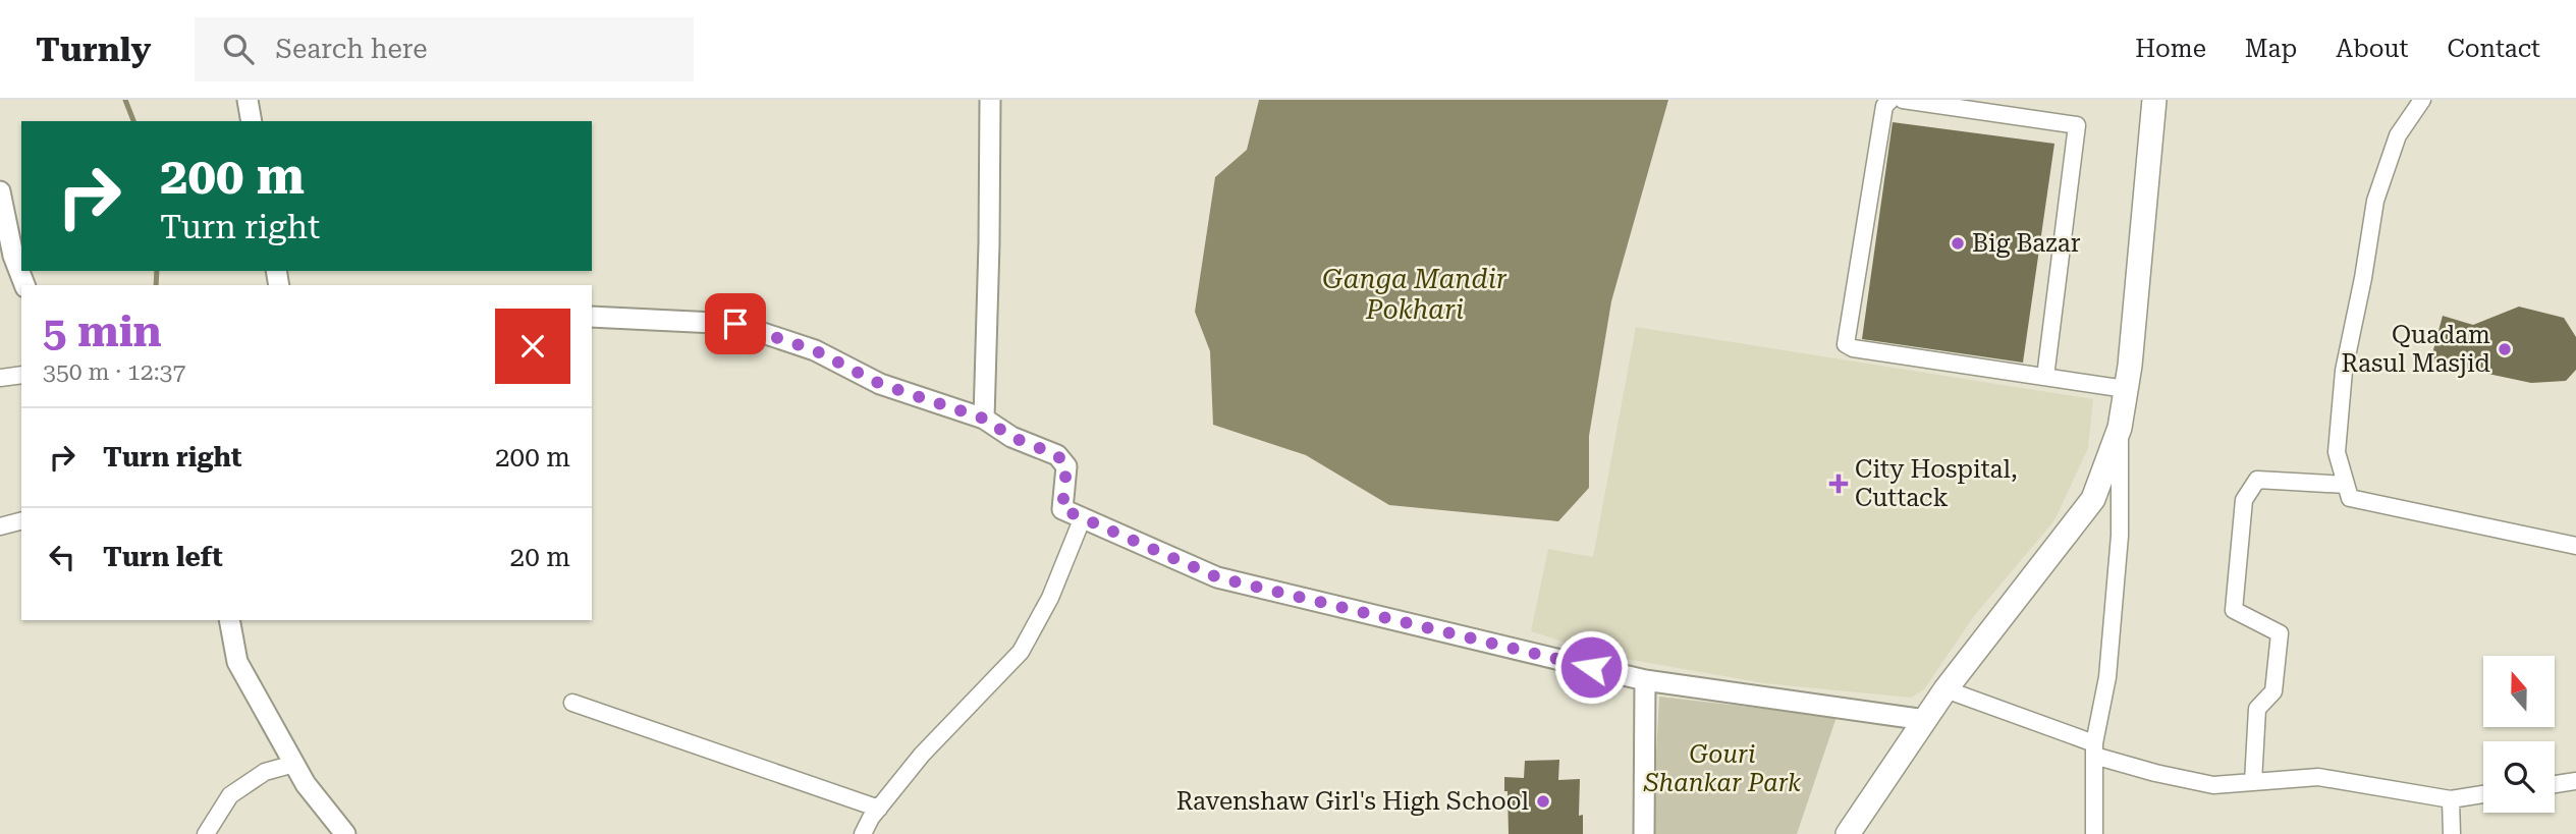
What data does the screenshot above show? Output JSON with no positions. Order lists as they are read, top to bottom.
{
  "water": ["Ganga Mandir Pokhari"],
  "parks": ["Gouri Shankar Park"],
  "places": {
    "other": ["Big Bazar", "Quadam Rasul Masjid", "Ravenshaw Girl's High School"],
    "health": ["City Hospital, Cuttack"]
  },
  "north": "top",
  "page": {
    "header": "Turnly",
    "search": "Search here",
    "nav": [
      "Home",
      "Map",
      "About",
      "Contact"
    ],
    "turn": ["200 m", "Turn right"],
    "heading": ["5 min", "350 m · 12:37"],
    "list": [
      {
        "name": "Turn right",
        "value": "200 m"
      },
      {
        "name": "Turn left",
        "value": "20 m"
      }
    ]
  }
}
